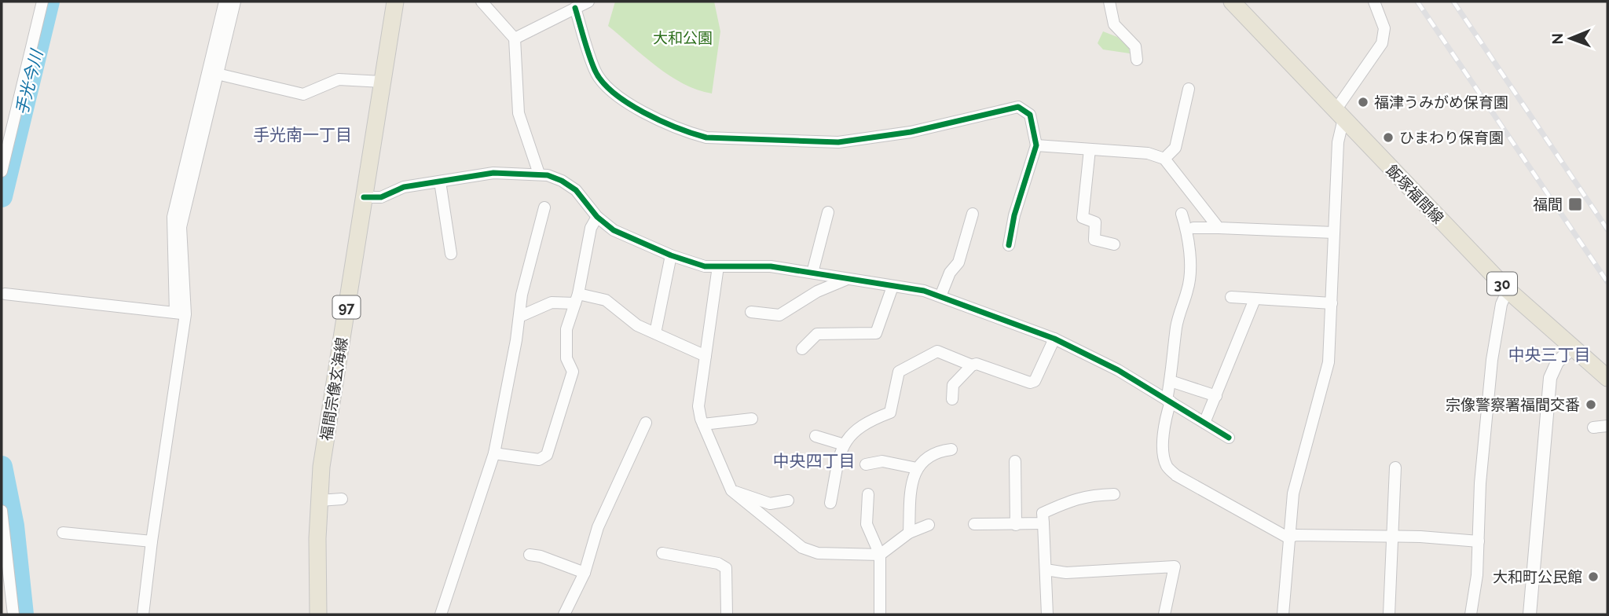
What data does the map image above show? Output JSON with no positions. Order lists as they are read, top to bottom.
{
  "streets": {
    "main road": [
      "飯塚福間線",
      "30",
      "97",
      "福間宗像玄海線"
    ]
  },
  "districts": ["手光南一丁目", "中央三丁目", "中央四丁目"],
  "water": ["手光今川"],
  "parks": ["大和公園"],
  "places": {
    "other": [
      "福津うみがめ保育園",
      "ひまわり保育園",
      "宗像警察署福間交番",
      "大和町公民館"
    ],
    "transit": ["福間"]
  },
  "north": "left"
}
